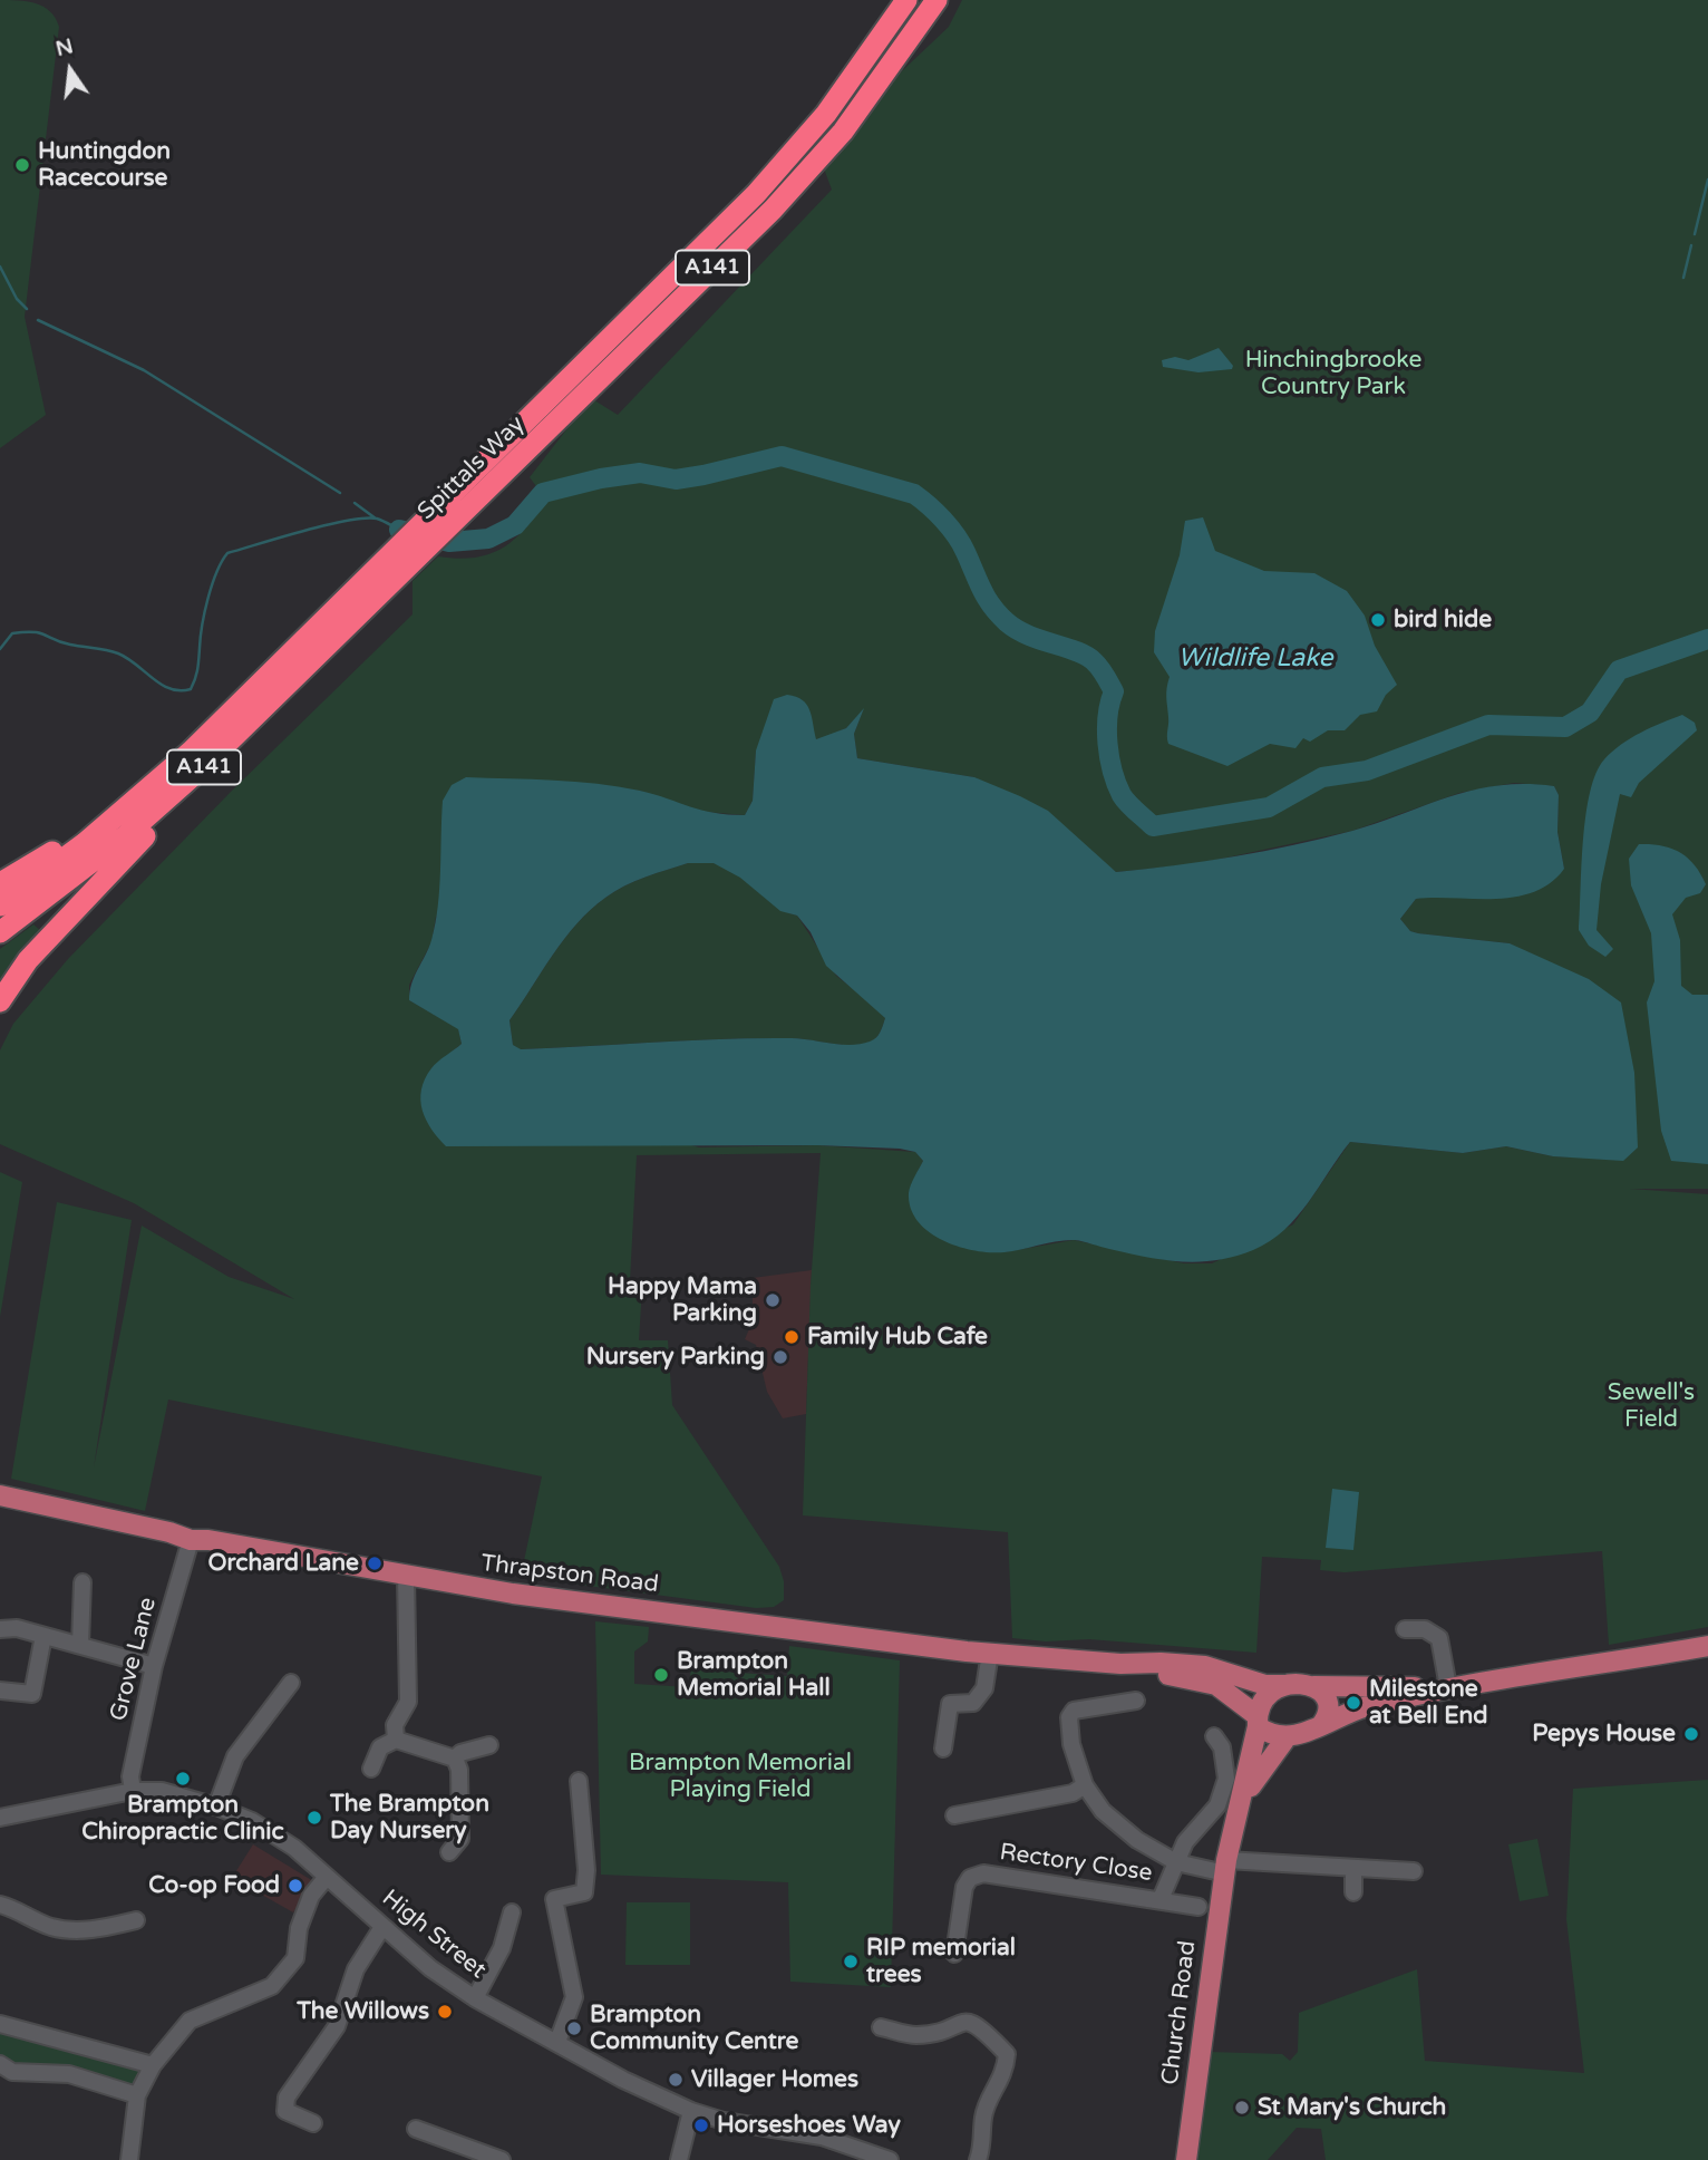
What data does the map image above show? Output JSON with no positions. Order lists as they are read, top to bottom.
{
  "streets": {
    "highway": ["A141", "Spittals Way"],
    "main road": ["Thrapston Road", "Church Road"],
    "street": ["Grove Lane", "Rectory Close", "High Street"]
  },
  "crossings": [
    ["Thrapston Road", "Grove Lane"],
    ["Thrapston Road", "Church Road"],
    ["Grove Lane", "High Street"]
  ],
  "water": ["Wildlife Lake"],
  "parks": ["Hinchingbrooke Country Park", "Sewell's Field", "Brampton Memorial Playing Field"],
  "places": [
    "Huntingdon Racecourse",
    "bird hide",
    "Happy Mama Parking",
    "Family Hub Cafe",
    "Nursery Parking",
    "Orchard Lane",
    "Brampton Memorial Hall",
    "Milestone at Bell End",
    "Pepys House",
    "Brampton Chiropractic Clinic",
    "The Brampton Day Nursery",
    "Co-op Food",
    "RIP memorial trees",
    "The Willows",
    "Brampton Community Centre",
    "Villager Homes",
    "St Mary's Church",
    "Horseshoes Way"
  ],
  "north": "top"
}
